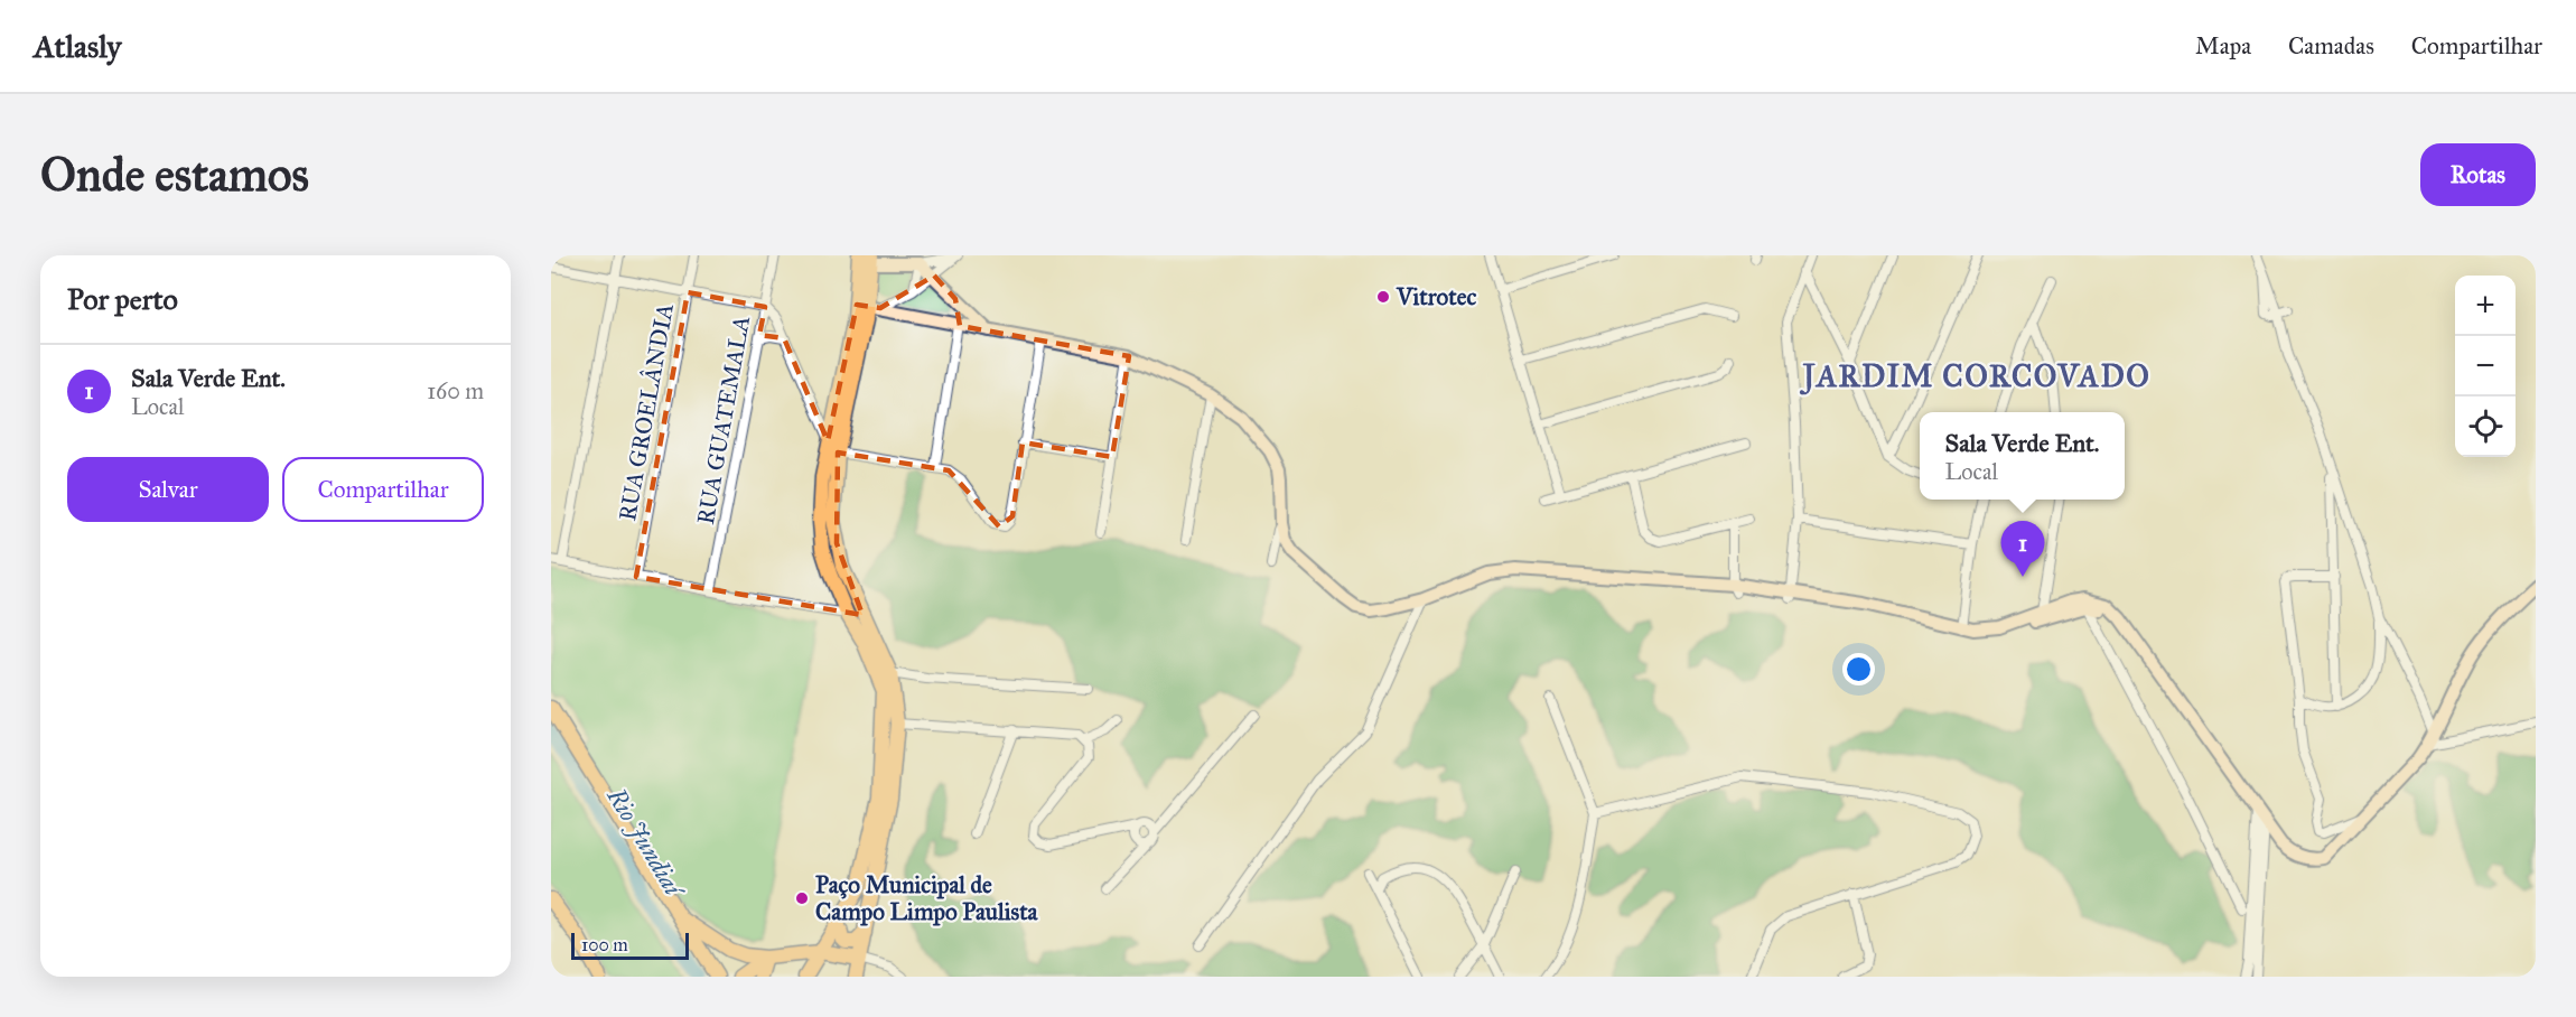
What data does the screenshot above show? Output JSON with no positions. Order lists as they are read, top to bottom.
{
  "streets": {
    "street": ["RUA GROELÂNDIA", "RUA GUATEMALA"]
  },
  "districts": ["JARDIM CORCOVADO"],
  "water": ["Rio Jundiaí"],
  "places": ["Vitrotec", "Paço Municipal de Campo Limpo Paulista"],
  "scale_bar": "100 m",
  "page": {
    "header": "Atlasly",
    "nav": ["Mapa", "Camadas", "Compartilhar"],
    "buttons": [
      "Rotas",
      ["Salvar", "Compartilhar"]
    ],
    "title": "Onde estamos",
    "heading": "Por perto",
    "map_buttons": ["+", "−"],
    "list": [
      {
        "mark": "1",
        "name": "Sala Verde Ent.",
        "note": "Local",
        "value": "160 m"
      }
    ],
    "popup": ["Sala Verde Ent.", "Local"],
    "pins": "1",
    "scale": "100 m"
  }
}
